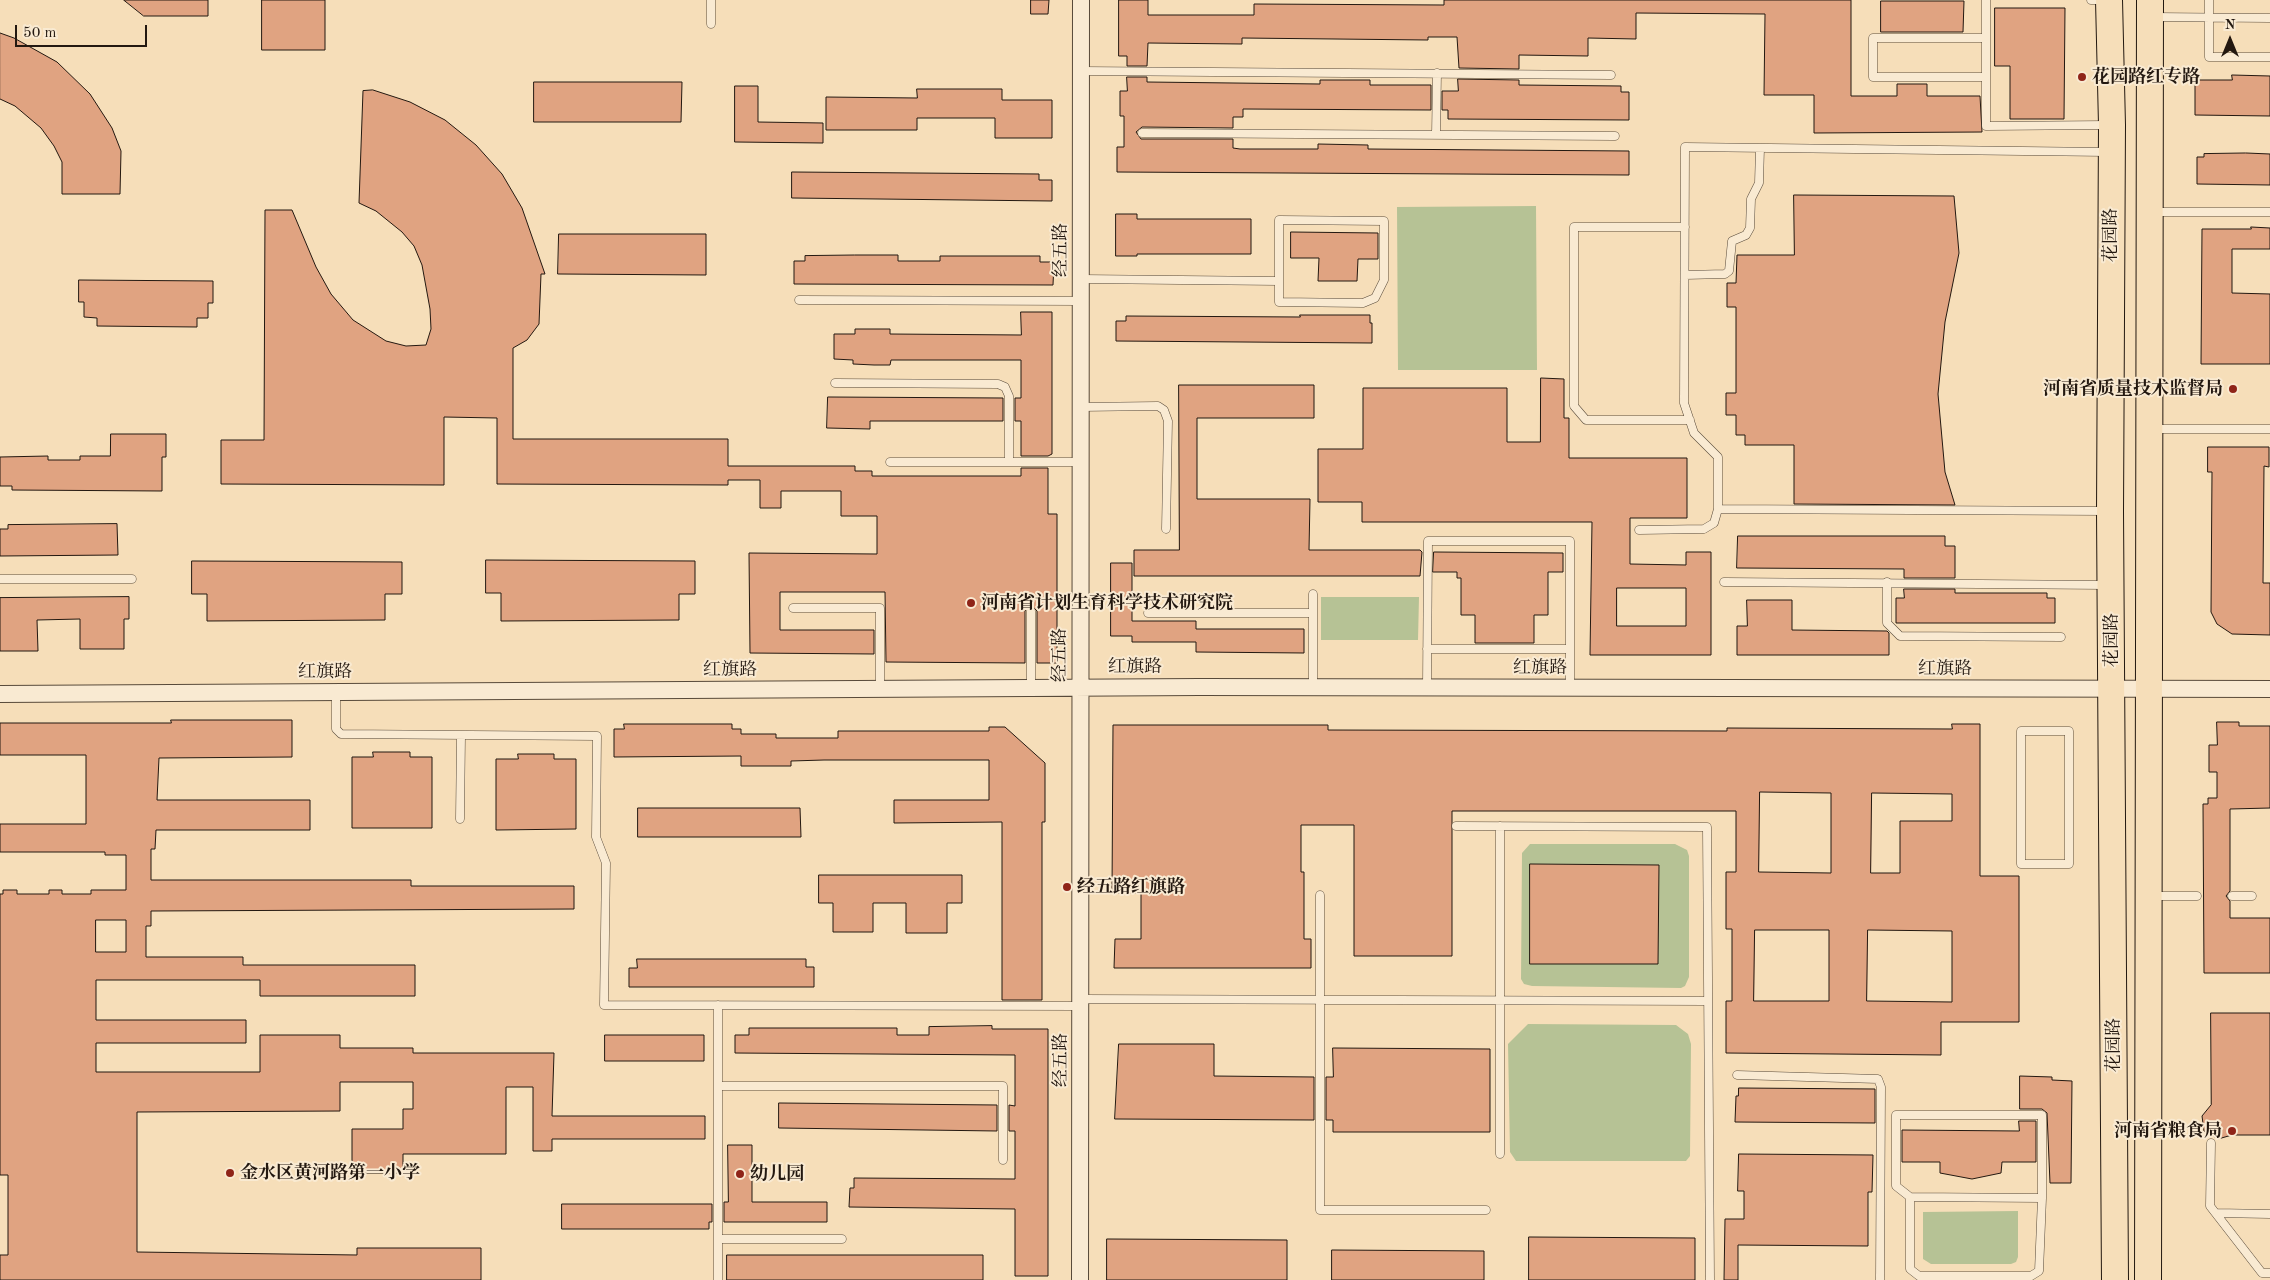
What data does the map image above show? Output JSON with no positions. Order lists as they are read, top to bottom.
{
  "streets": {
    "main road": ["花园路"],
    "street": ["经五路", "红旗路"]
  },
  "crossings": [
    ["花园路", "红旗路"],
    ["经五路", "红旗路"]
  ],
  "places": [
    "花园路红专路",
    "河南省质量技术监督局",
    "河南省计划生育科学技术研究院",
    "经五路红旗路",
    "河南省粮食局",
    "金水区黄河路第一小学",
    "幼儿园"
  ],
  "scale_bar": "50 m",
  "north": "top"
}
